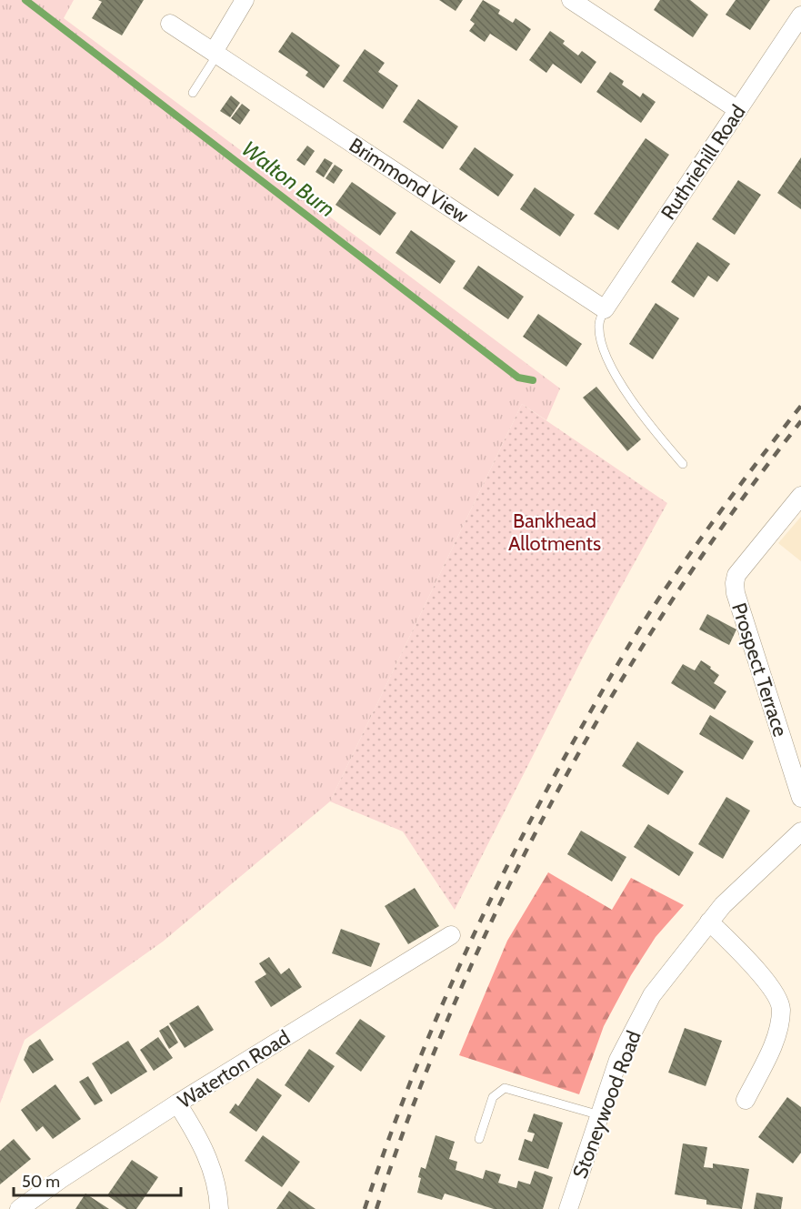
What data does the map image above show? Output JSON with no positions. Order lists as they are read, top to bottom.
{
  "streets": {
    "street": [
      "Ruthriehill Road",
      "Brimmond View",
      "Prospect Terrace",
      "Waterton Road",
      "Stoneywood Road"
    ]
  },
  "crossings": [
    ["Ruthriehill Road", "Brimmond View"]
  ],
  "water": ["Walton Burn"],
  "parks": ["Bankhead Allotments"],
  "scale_bar": "50 m"
}
